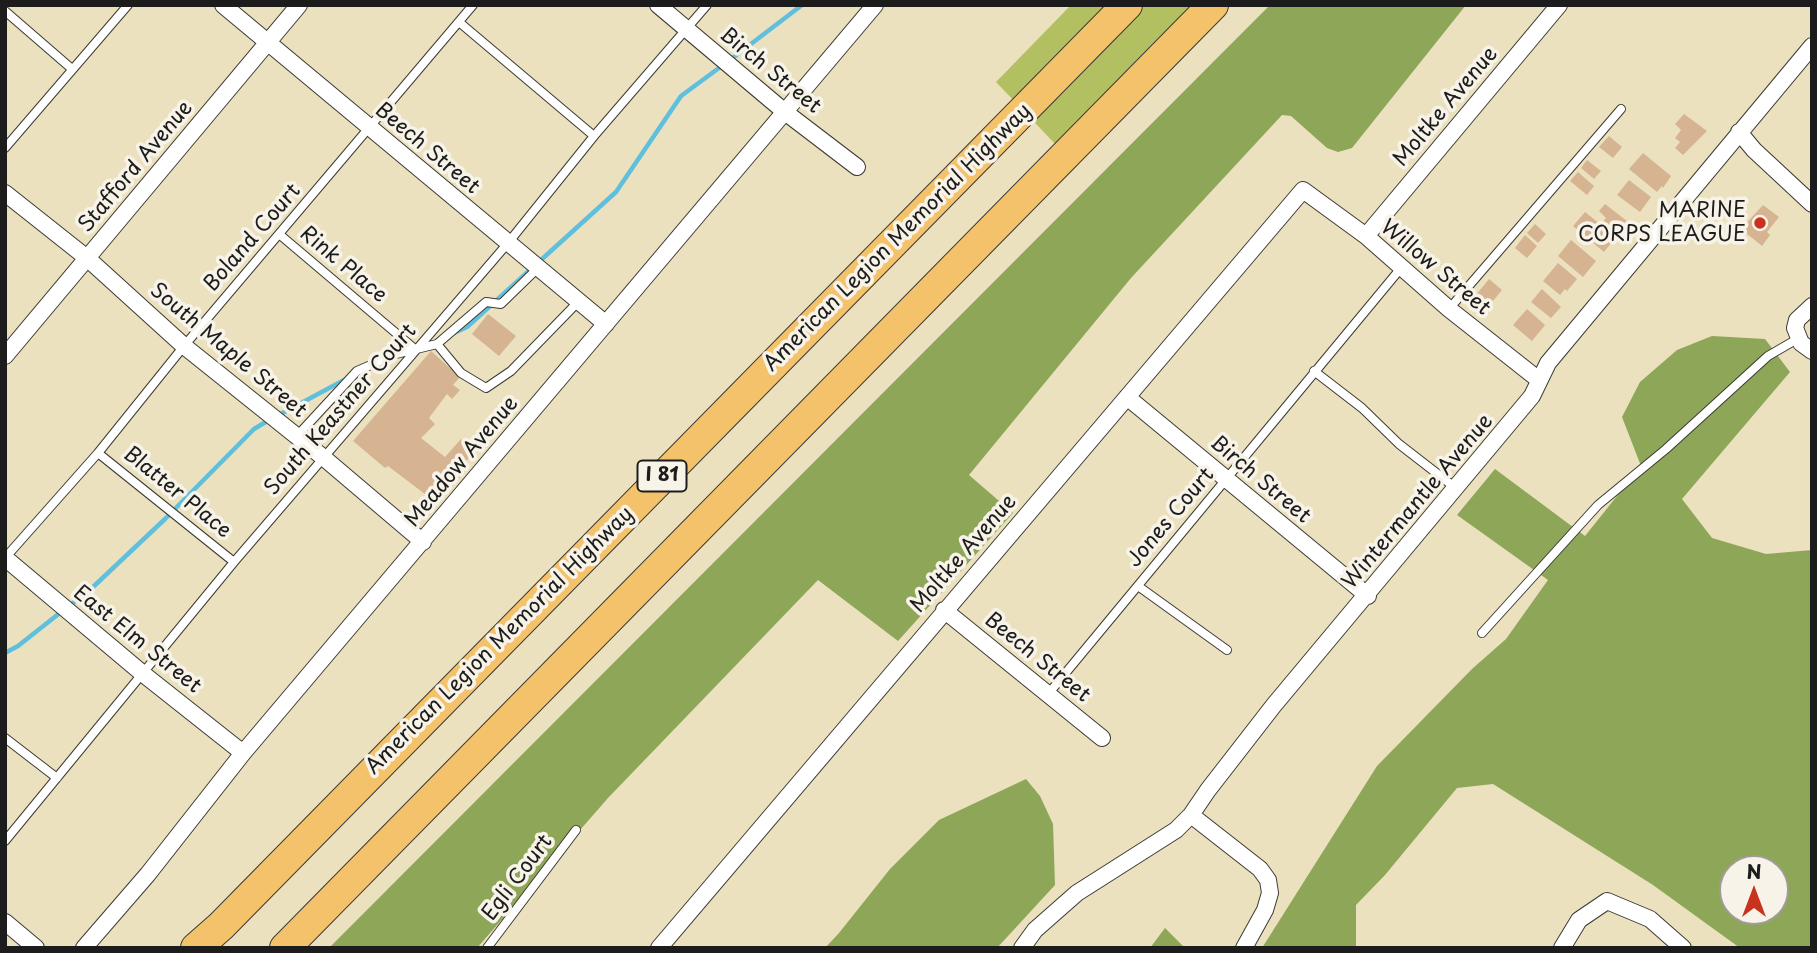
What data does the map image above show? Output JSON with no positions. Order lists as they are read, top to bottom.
{
  "streets": {
    "highway": ["American Legion Memorial Highway", "I 81"],
    "street": [
      "Birch Street",
      "Moltke Avenue",
      "Beech Street",
      "Stafford Avenue",
      "Willow Street",
      "South Maple Street",
      "Meadow Avenue",
      "Wintermantle Avenue",
      "East Elm Street"
    ],
    "lane": [
      "Boland Court",
      "Rink Place",
      "South Keastner Court",
      "Blatter Place",
      "Jones Court",
      "Egli Court"
    ]
  },
  "crossings": [
    ["Birch Street", "Moltke Avenue"],
    ["Birch Street", "South Keastner Court"],
    ["Birch Street", "Meadow Avenue"],
    ["Birch Street", "Wintermantle Avenue"],
    ["Birch Street", "Jones Court"],
    ["Moltke Avenue", "Beech Street"],
    ["Moltke Avenue", "Willow Street"],
    ["Beech Street", "Stafford Avenue"],
    ["Beech Street", "Boland Court"],
    ["Beech Street", "South Keastner Court"],
    ["Beech Street", "Meadow Avenue"],
    ["Beech Street", "Jones Court"],
    ["Stafford Avenue", "South Maple Street"],
    ["Boland Court", "Rink Place"],
    ["Boland Court", "South Maple Street"],
    ["Boland Court", "Blatter Place"],
    ["Boland Court", "East Elm Street"],
    ["Rink Place", "South Keastner Court"],
    ["Willow Street", "Wintermantle Avenue"],
    ["Willow Street", "Jones Court"],
    ["South Maple Street", "South Keastner Court"],
    ["South Maple Street", "Meadow Avenue"],
    ["South Keastner Court", "Blatter Place"],
    ["South Keastner Court", "East Elm Street"],
    ["Meadow Avenue", "East Elm Street"]
  ],
  "places": ["MARINE CORPS LEAGUE"],
  "north": "top"
}
